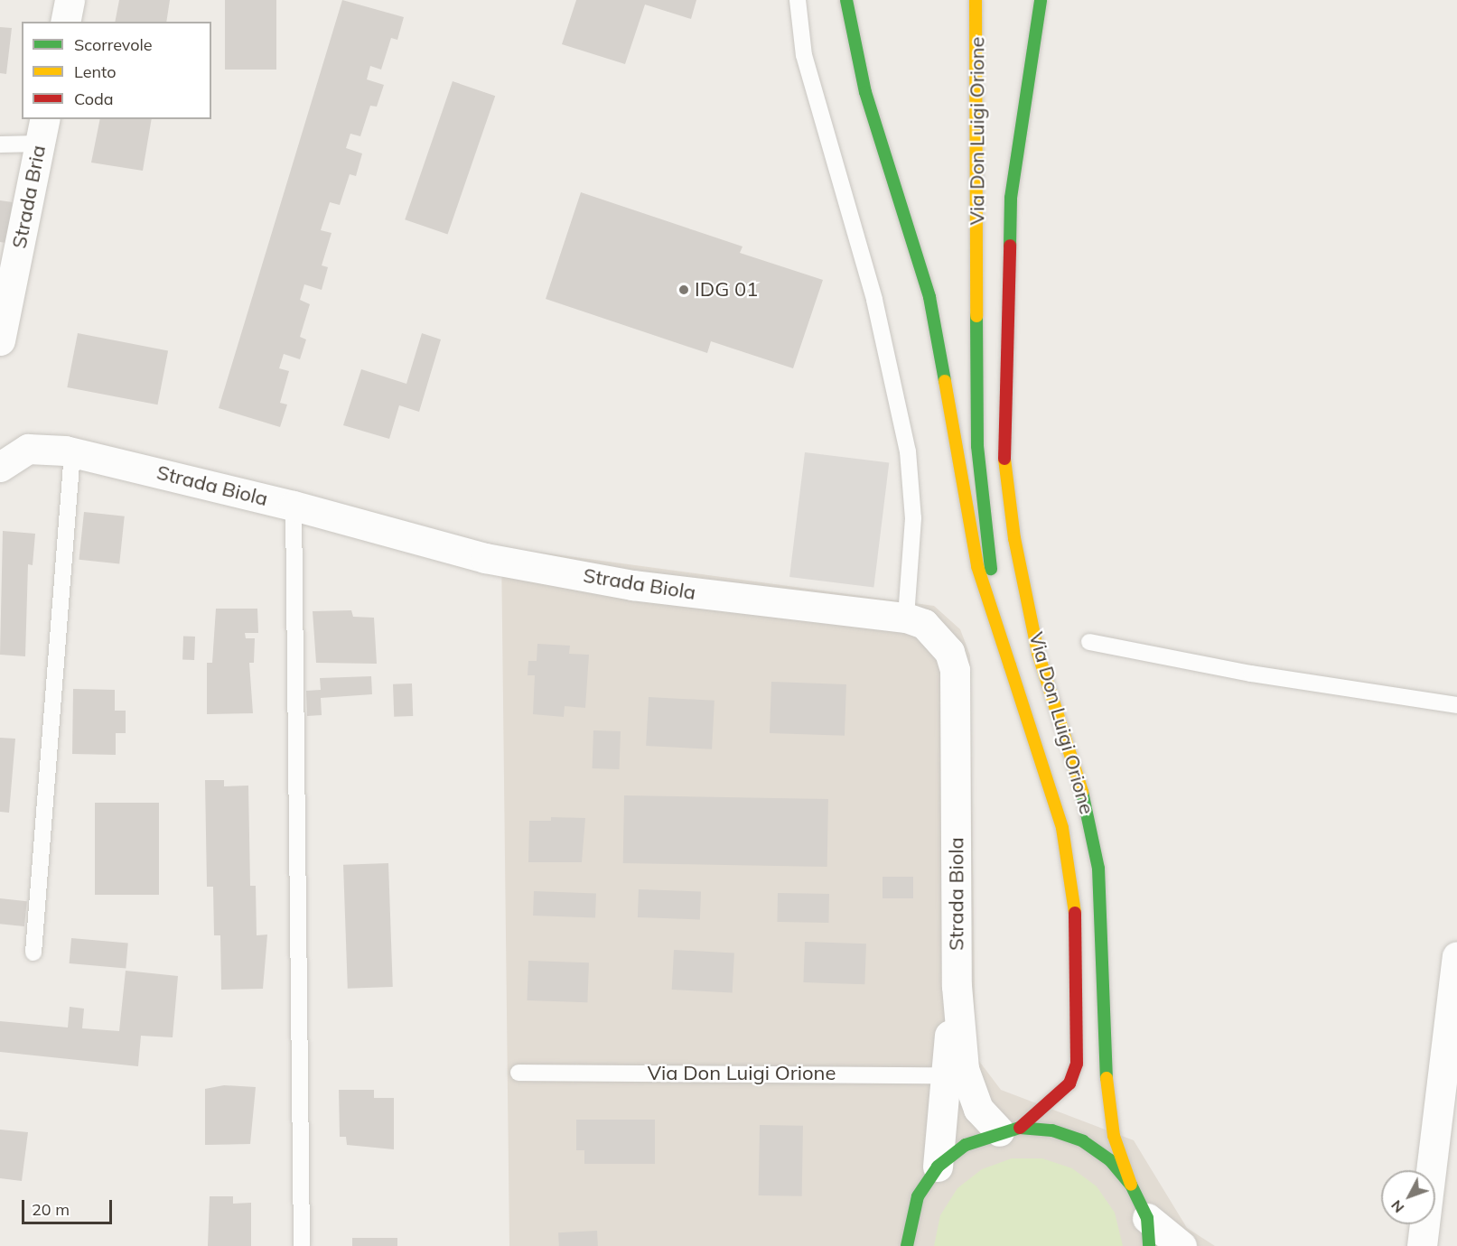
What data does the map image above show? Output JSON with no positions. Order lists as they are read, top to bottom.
{
  "streets": {
    "main road": ["Via Don Luigi Orione"],
    "street": ["Strada Bria", "Strada Biola"]
  },
  "crossings": [
    ["Via Don Luigi Orione", "Strada Biola"]
  ],
  "places": ["IDG 01"],
  "legend": ["Scorrevole", "Lento", "Coda"],
  "scale_bar": "20 m",
  "north": "bottom left"
}
